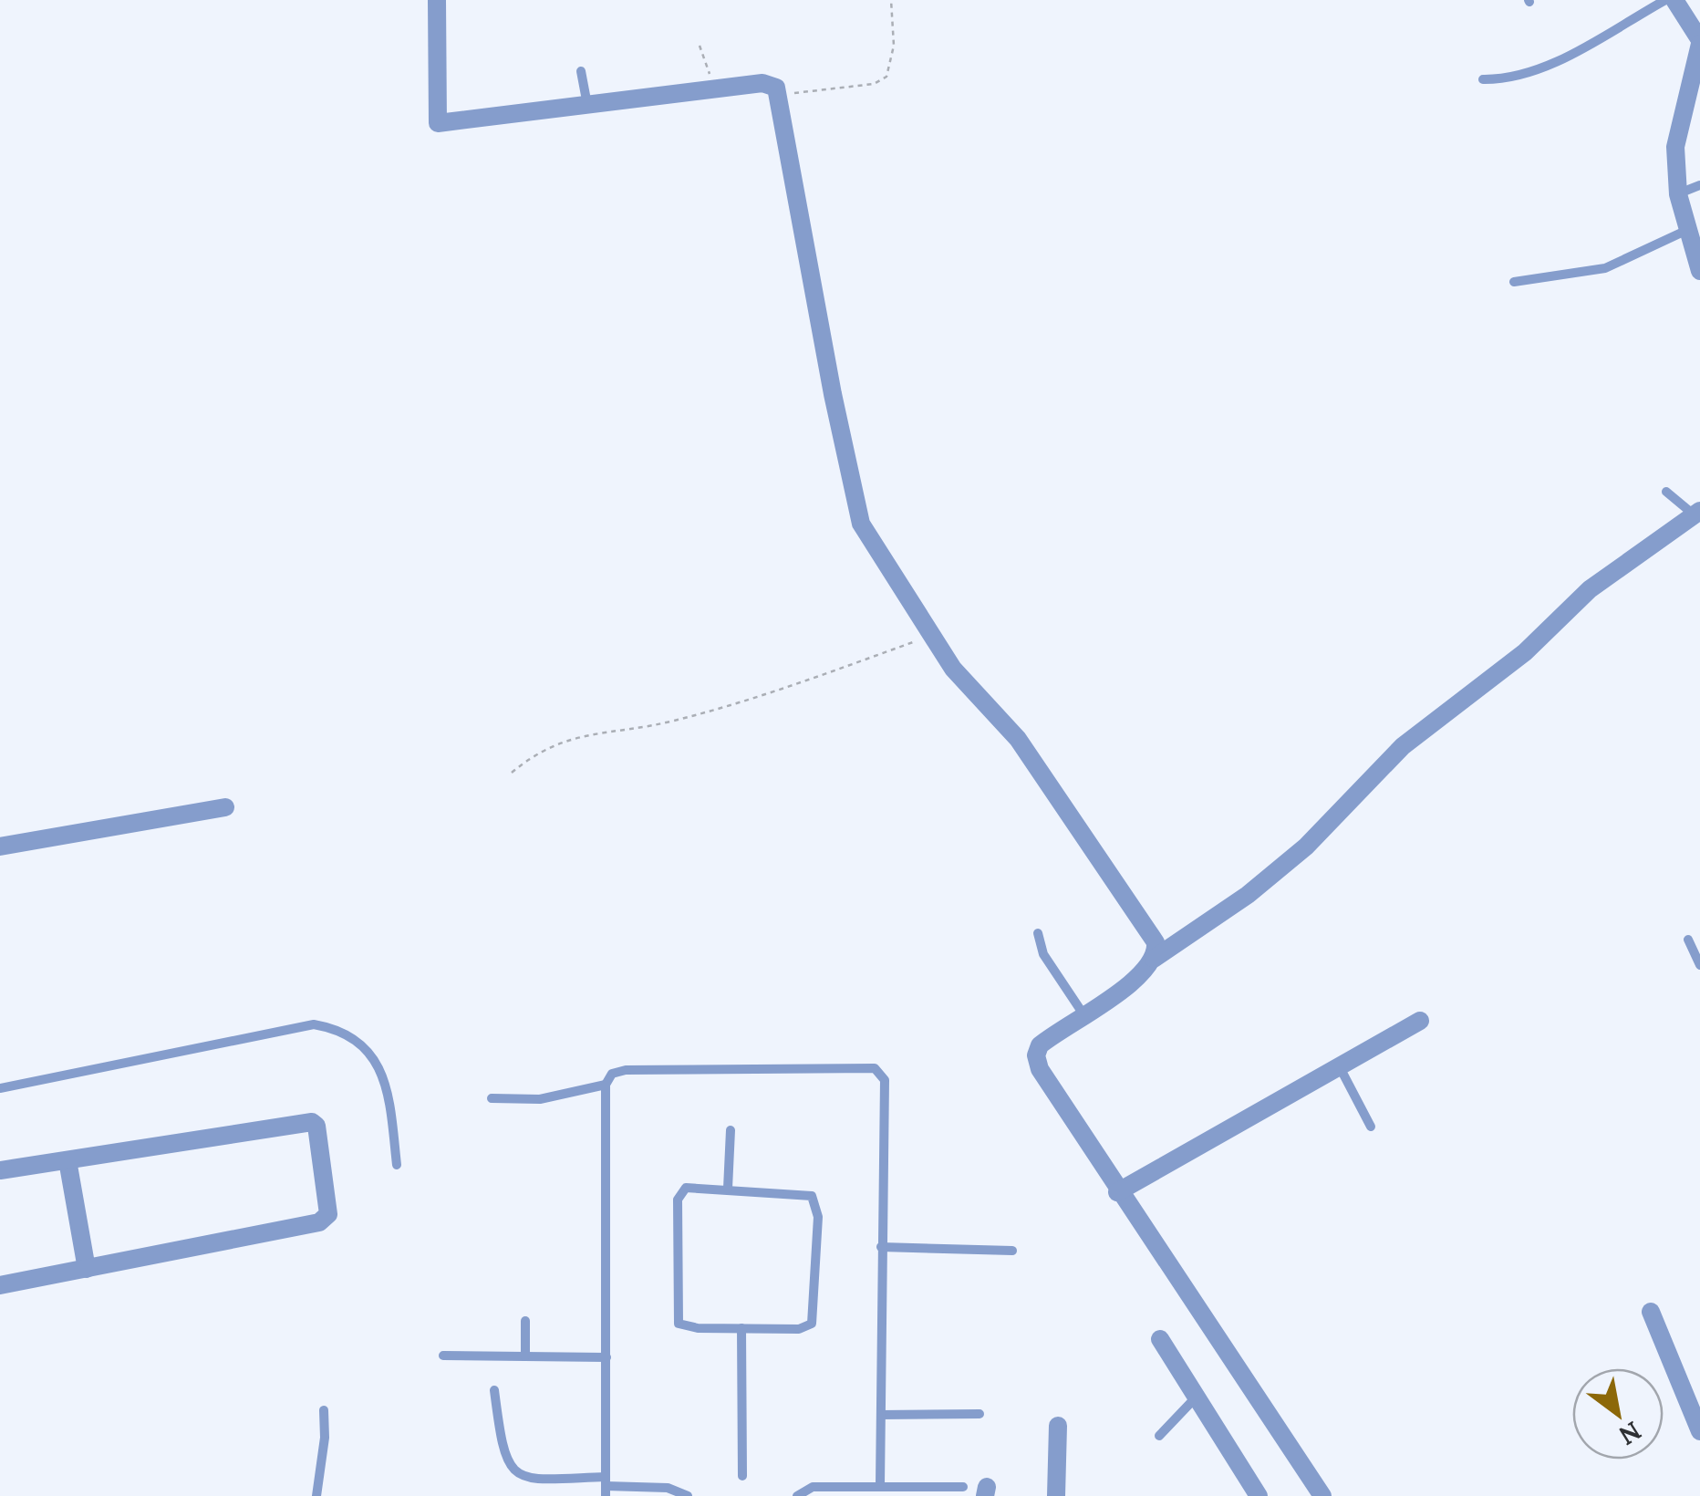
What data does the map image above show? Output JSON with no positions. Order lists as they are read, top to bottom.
{
  "north": "bottom right"
}
